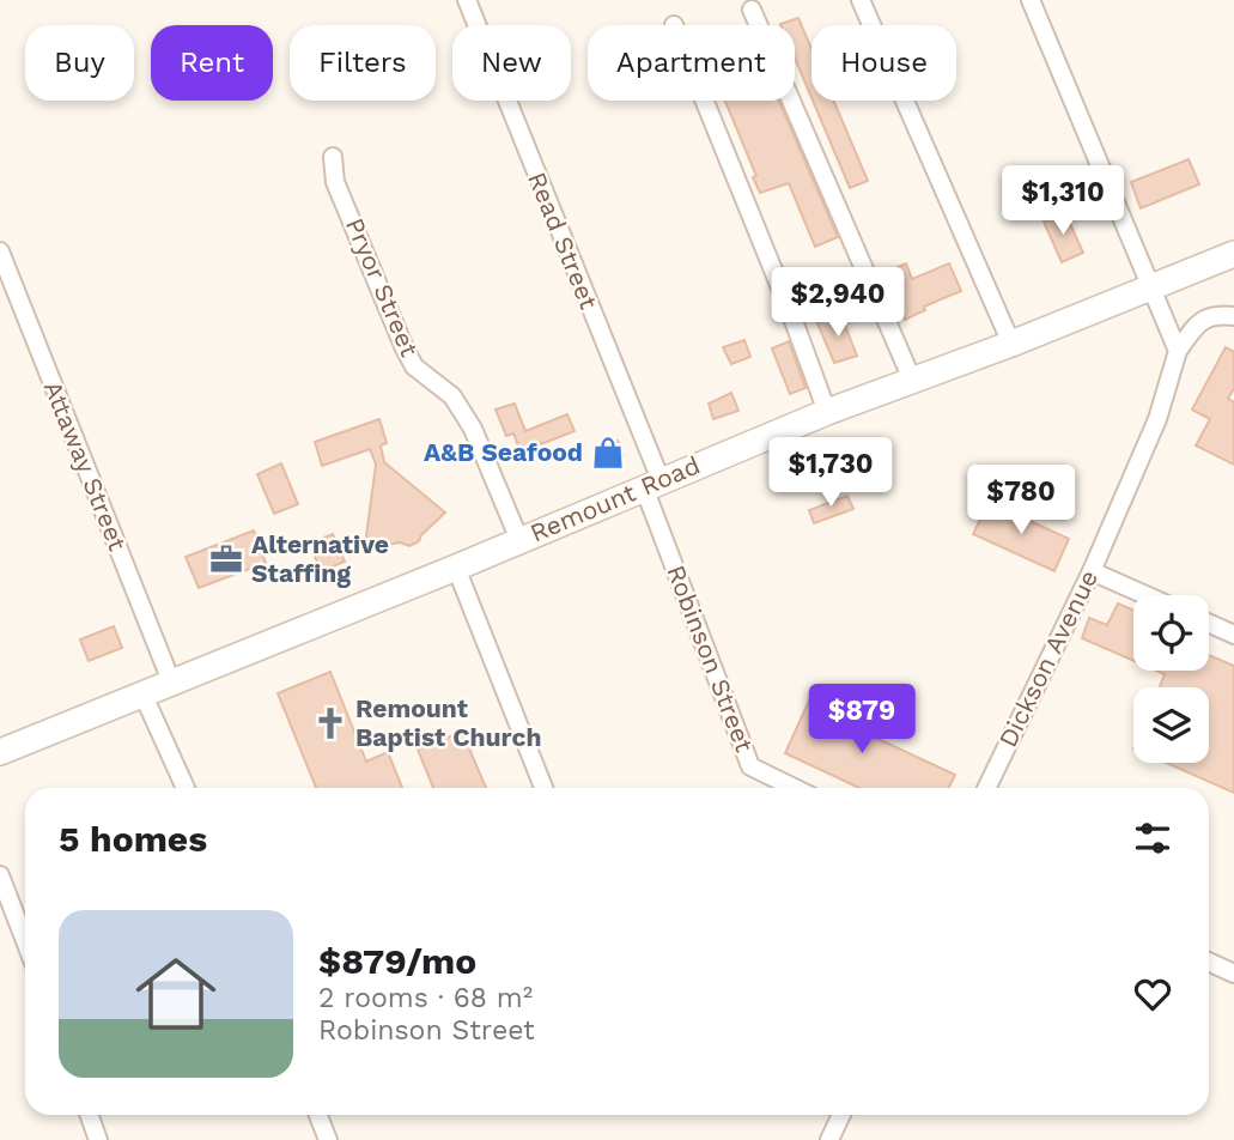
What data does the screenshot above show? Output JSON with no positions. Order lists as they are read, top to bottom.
{
  "streets": {
    "main road": ["Remount Road"],
    "street": [
      "Read Street",
      "Pryor Street",
      "Attaway Street",
      "Robinson Street",
      "Dickson Avenue"
    ]
  },
  "crossings": [
    ["Read Street", "Remount Road"],
    ["Read Street", "Robinson Street"],
    ["Pryor Street", "Remount Road"],
    ["Attaway Street", "Remount Road"],
    ["Remount Road", "Robinson Street"]
  ],
  "places": {
    "shop": ["A&B Seafood"],
    "office": ["Alternative Staffing"],
    "church": ["Remount Baptist Church"]
  },
  "page": {
    "chip": [
      "Buy",
      "Rent",
      "Filters",
      "New",
      "Apartment",
      "House"
    ],
    "price": [
      "$1,310",
      "$2,940",
      "$1,730",
      "$780",
      "$879"
    ],
    "heading": "5 homes",
    "list": [
      {
        "name": "$879/mo",
        "note": "2 rooms · 68 m² · Robinson Street"
      }
    ]
  }
}
